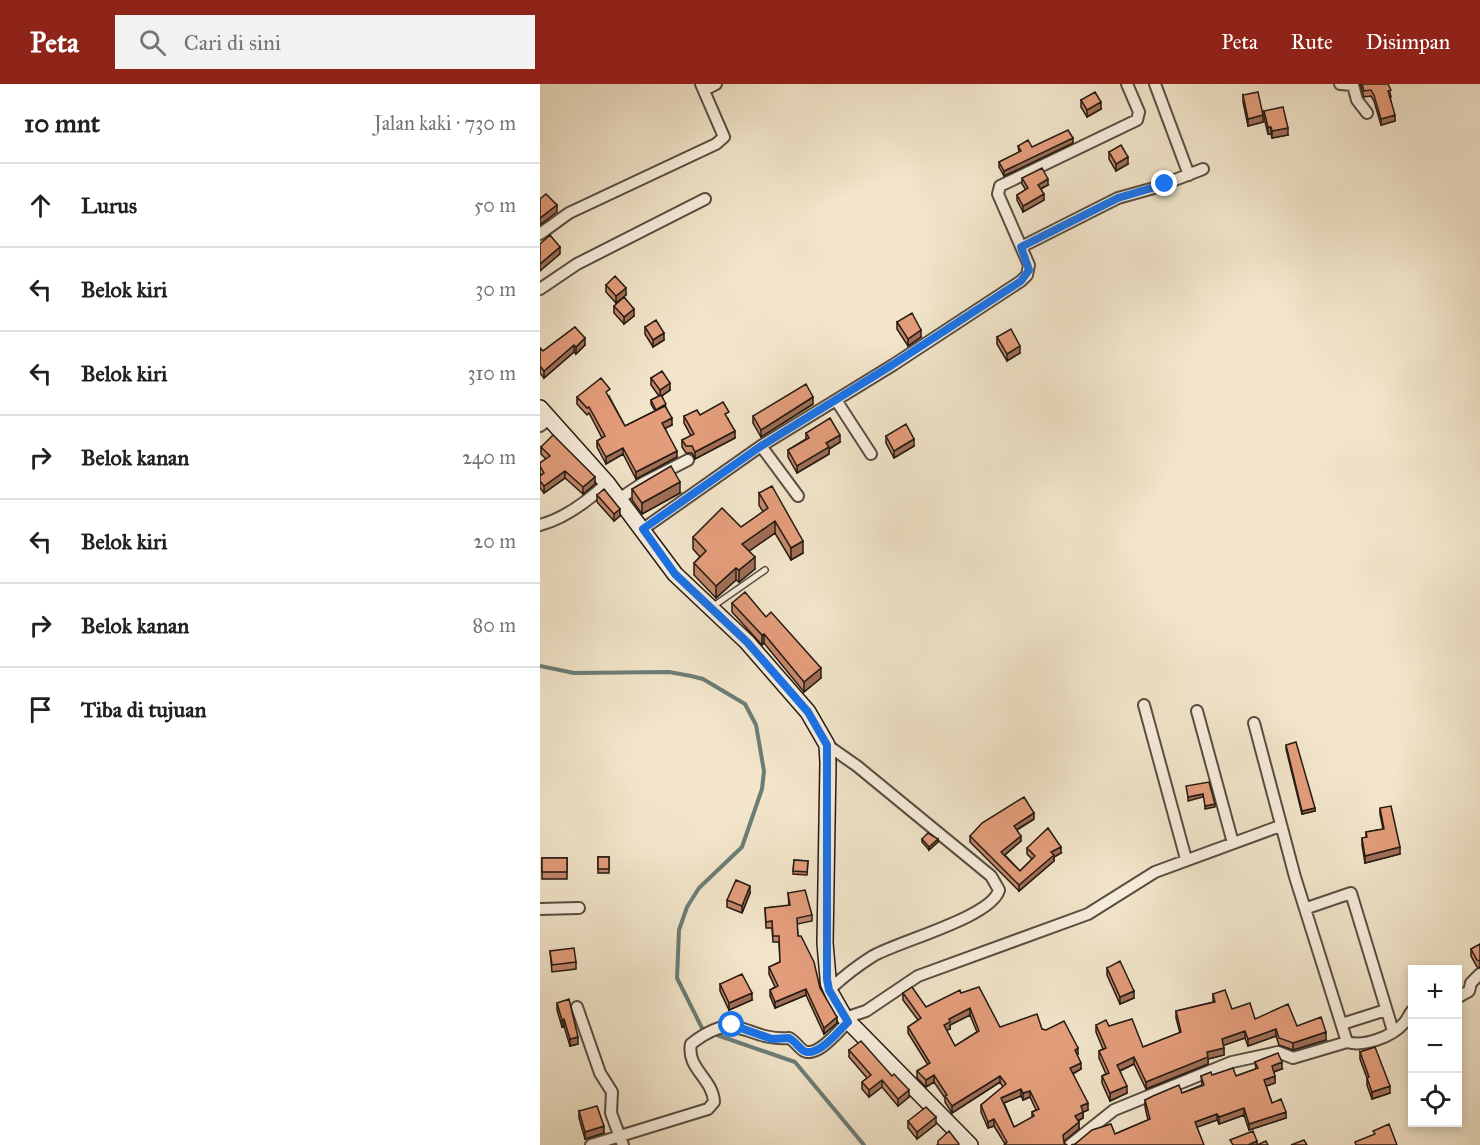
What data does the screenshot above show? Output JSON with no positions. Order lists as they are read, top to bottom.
{
  "page": {
    "header": "Peta",
    "search": "Cari di sini",
    "nav": ["Peta", "Rute", "Disimpan"],
    "heading": ["10 mnt", "Jalan kaki · 730 m"],
    "list": [
      ["Lurus", "50 m"],
      ["Belok kiri", "30 m"],
      ["Belok kiri", "310 m"],
      ["Belok kanan", "240 m"],
      ["Belok kiri", "20 m"],
      ["Belok kanan", "80 m"],
      "Tiba di tujuan"
    ],
    "map_buttons": ["+", "−"]
  }
}
